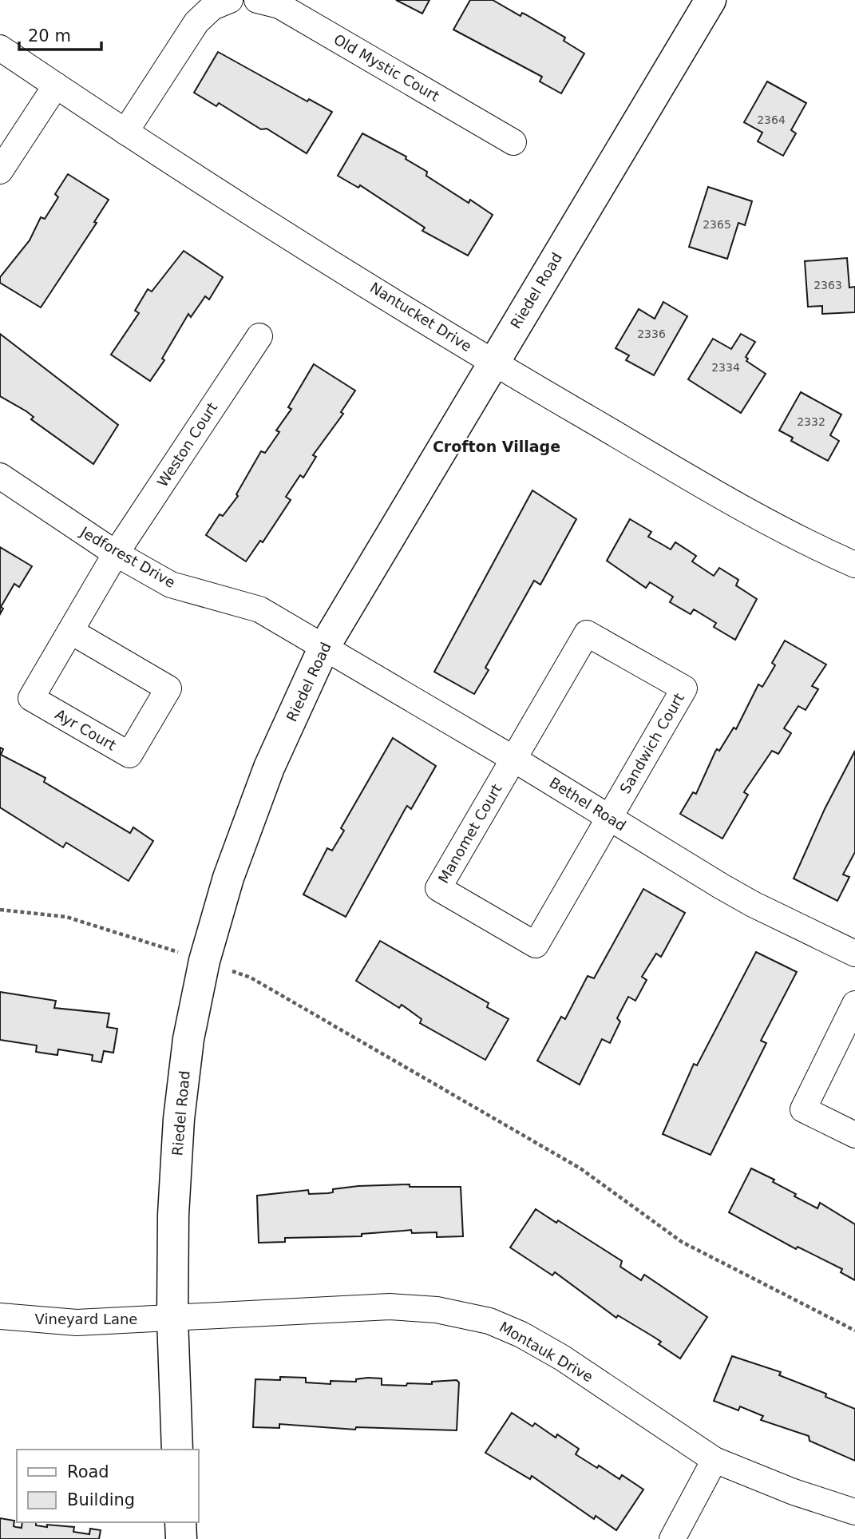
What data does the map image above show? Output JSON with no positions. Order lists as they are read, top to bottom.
{
  "streets": {
    "street": [
      "Old Mystic Court",
      "Riedel Road",
      "Nantucket Drive",
      "Weston Court",
      "Jedforest Drive",
      "Ayr Court",
      "Sandwich Court",
      "Bethel Road",
      "Manomet Court",
      "Vineyard Lane",
      "Montauk Drive"
    ]
  },
  "crossings": [
    ["Riedel Road", "Nantucket Drive"],
    ["Riedel Road", "Jedforest Drive"],
    ["Riedel Road", "Bethel Road"],
    ["Riedel Road", "Vineyard Lane"],
    ["Riedel Road", "Montauk Drive"],
    ["Weston Court", "Jedforest Drive"],
    ["Weston Court", "Ayr Court"],
    ["Jedforest Drive", "Ayr Court"],
    ["Jedforest Drive", "Bethel Road"],
    ["Sandwich Court", "Bethel Road"],
    ["Sandwich Court", "Manomet Court"],
    ["Bethel Road", "Manomet Court"],
    ["Vineyard Lane", "Montauk Drive"]
  ],
  "districts": ["Crofton Village"],
  "house_numbers": [
    "2364",
    "2365",
    "2363",
    "2336",
    "2334",
    "2332"
  ],
  "legend": ["Road", "Building"],
  "scale_bar": "20 m"
}
